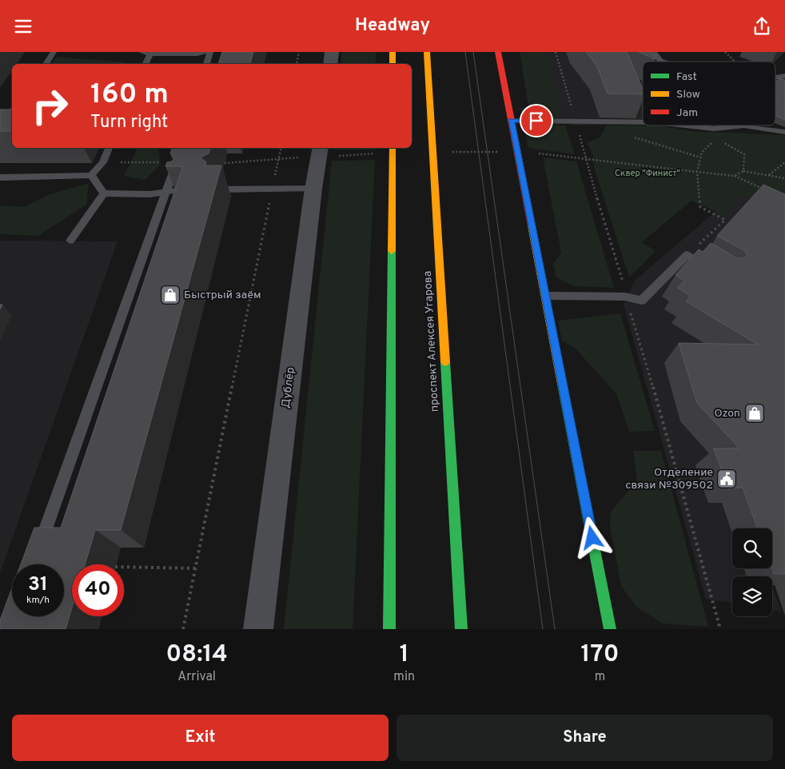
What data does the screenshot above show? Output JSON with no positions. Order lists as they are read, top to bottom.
{
  "streets": {
    "main road": ["проспект Алексея Угарова"],
    "street": ["Дублёр"]
  },
  "parks": ["Сквер \"Финист\""],
  "places": {
    "shop": ["Быстрый заём", "Ozon"],
    "public building": ["Отделение связи №309502"]
  },
  "legend": ["Fast", "Slow", "Jam"],
  "page": {
    "header": "Headway",
    "turn": ["160 m", "Turn right"],
    "speed": "31 km/h",
    "limit": "40",
    "eta": [
      "08:14",
      "Arrival",
      "1",
      "min",
      "170",
      "m"
    ],
    "buttons": ["Exit", "Share"]
  }
}
